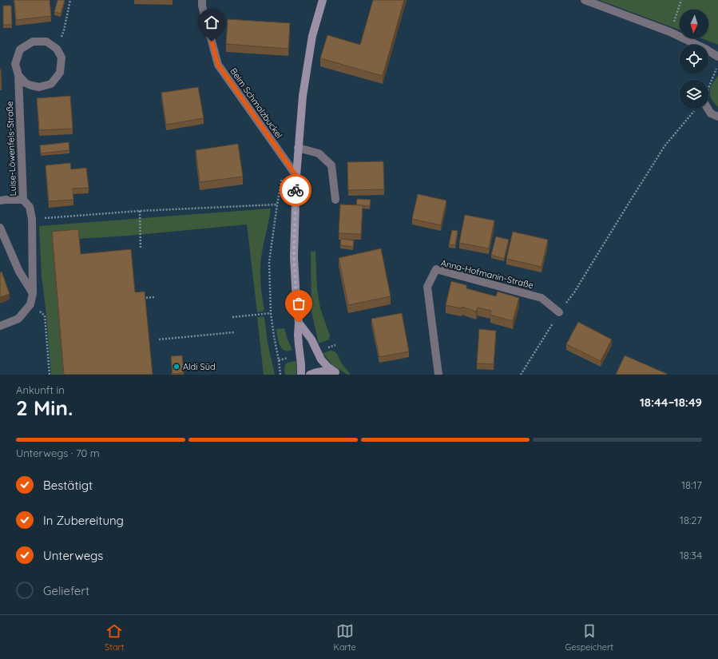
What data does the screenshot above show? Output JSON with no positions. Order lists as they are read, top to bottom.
{
  "streets": {
    "street": ["Beim Schmalzbuckel", "Luise-Löwenfels-Straße", "Anna-Hofmanin-Straße"]
  },
  "places": ["Aldi Süd"],
  "north": "bottom",
  "page": {
    "heading": ["2 Min.", "Ankunft in", "18:44–18:49"],
    "bar": "Unterwegs · 70 m",
    "list": [
      ["Bestätigt", "18:17"],
      ["In Zubereitung", "18:27"],
      ["Unterwegs", "18:34"],
      "Geliefert"
    ],
    "tabs": ["Start", "Karte", "Gespeichert"]
  }
}
